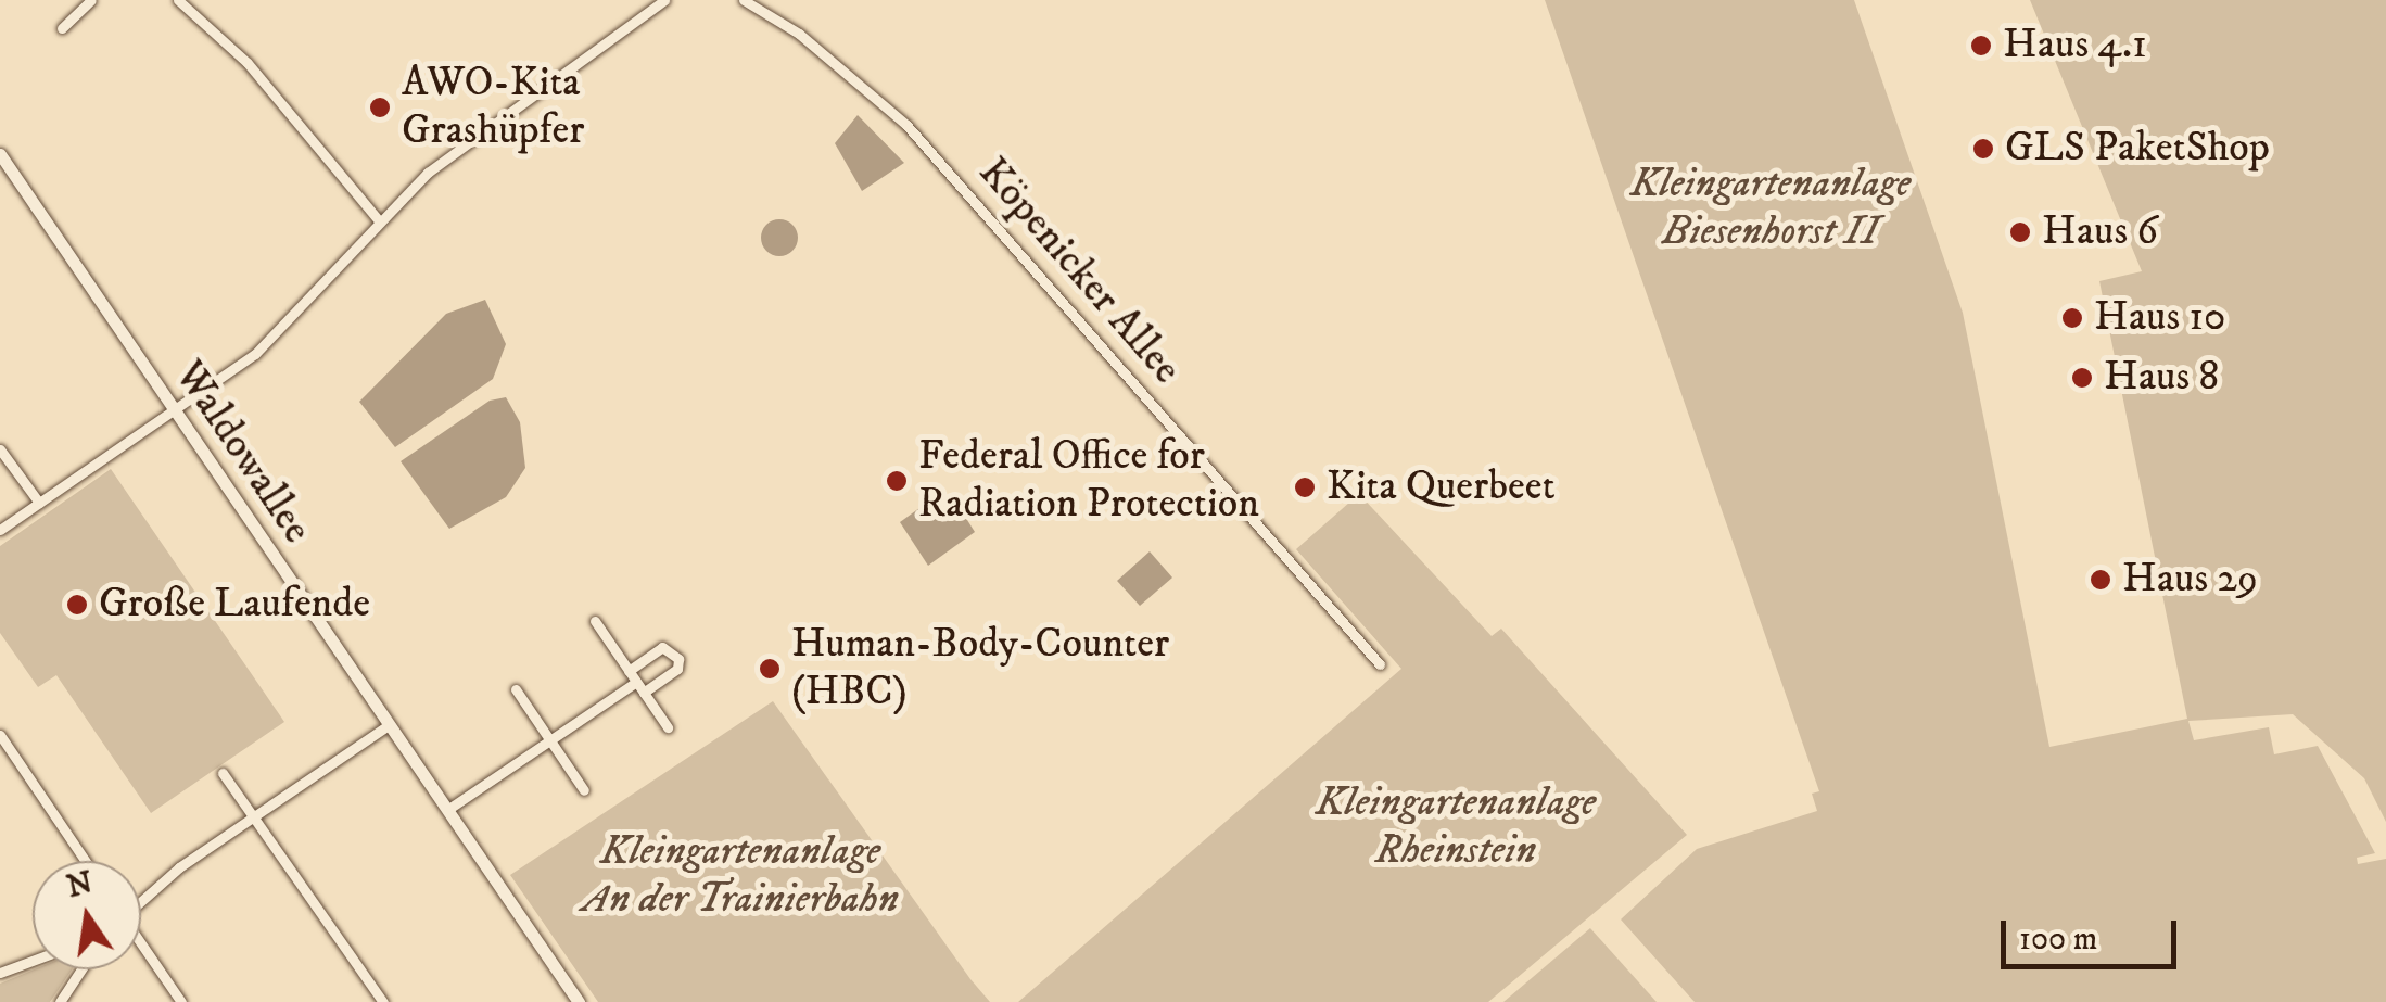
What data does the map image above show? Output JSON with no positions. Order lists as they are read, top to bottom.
{
  "streets": {
    "street": ["Köpenicker Allee", "Waldowallee"]
  },
  "parks": ["Kleingartenanlage Biesenhorst II", "Kleingartenanlage Rheinstein", "Kleingartenanlage An der Trainierbahn"],
  "places": [
    "Haus 4.1",
    "AWO-Kita Grashüpfer",
    "GLS PaketShop",
    "Haus 6",
    "Haus 10",
    "Haus 8",
    "Federal Office for Radiation Protection",
    "Kita Querbeet",
    "Haus 29",
    "Große Laufende",
    "Human-Body-Counter (HBC)"
  ],
  "scale_bar": "100 m",
  "north": "top"
}
